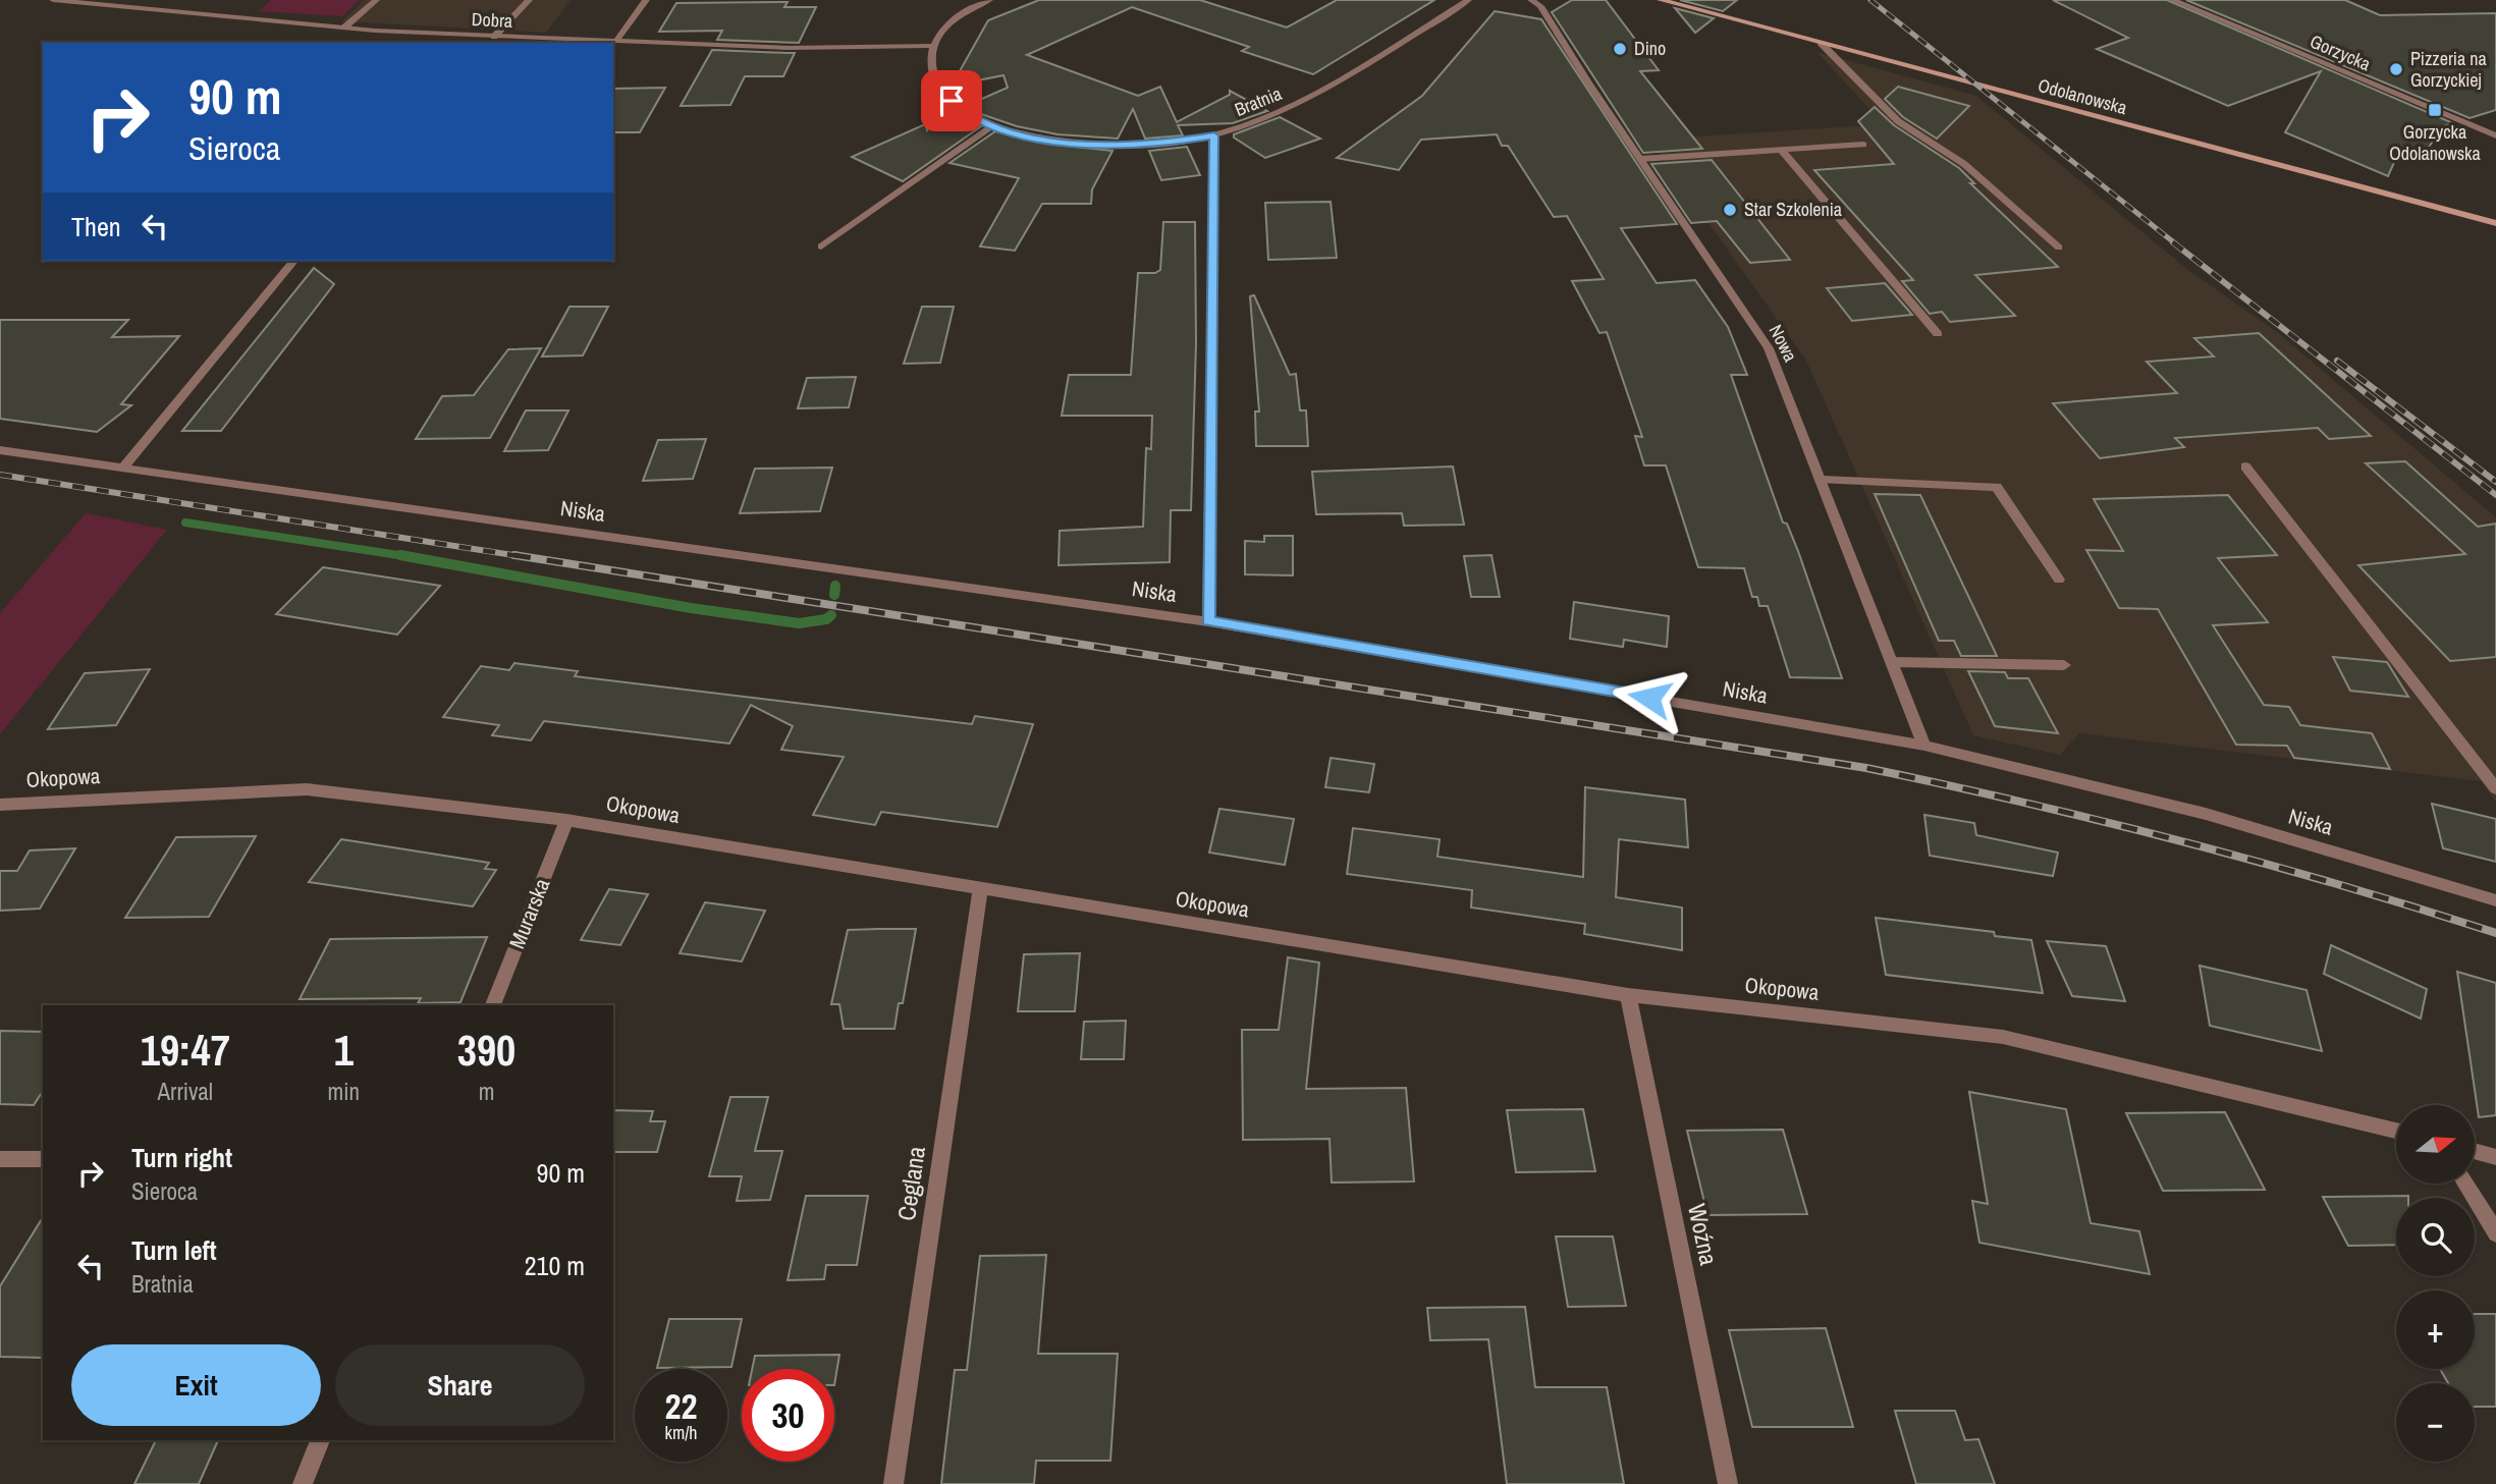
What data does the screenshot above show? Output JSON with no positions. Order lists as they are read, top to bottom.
{
  "streets": {
    "main road": ["Odolanowska"],
    "street": [
      "Dobra",
      "Gorzycka",
      "Bratnia",
      "Nowa",
      "Niska",
      "Okopowa",
      "Murarska",
      "Ceglana",
      "Woźna"
    ]
  },
  "crossings": [
    ["Dobra", "Bratnia"],
    ["Nowa", "Niska"],
    ["Okopowa", "Murarska"],
    ["Okopowa", "Ceglana"],
    ["Okopowa", "Woźna"]
  ],
  "places": {
    "other": ["Dino", "Pizzeria na Gorzyckiej", "Star Szkolenia"],
    "transit": ["Gorzycka Odolanowska"]
  },
  "north": "right",
  "page": {
    "turn": ["90 m", "Sieroca"],
    "then": "Then",
    "eta": [
      "19:47",
      "Arrival",
      "1",
      "min",
      "390",
      "m"
    ],
    "map_buttons": ["+", "−"],
    "list": [
      {
        "name": "Turn right",
        "note": "Sieroca",
        "value": "90 m"
      },
      {
        "name": "Turn left",
        "note": "Bratnia",
        "value": "210 m"
      }
    ],
    "buttons": ["Exit", "Share"],
    "speed": "22 km/h",
    "limit": "30"
  }
}
